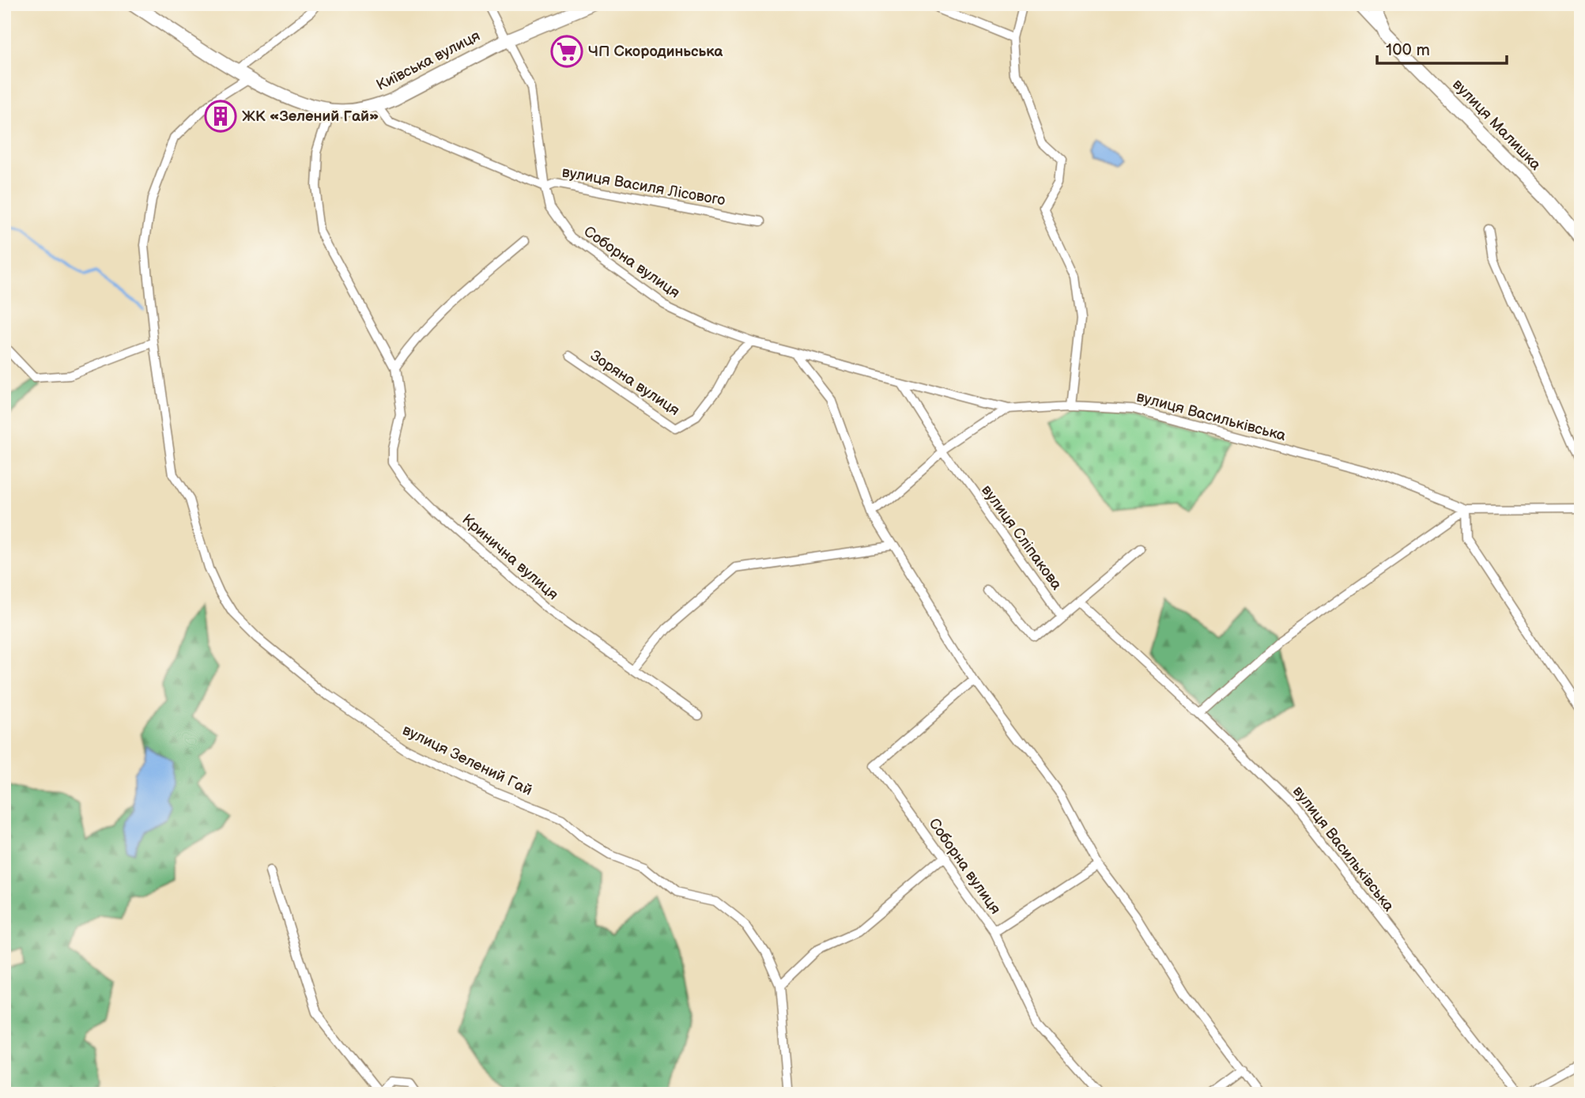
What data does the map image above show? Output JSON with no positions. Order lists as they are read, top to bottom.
{
  "streets": {
    "main road": ["Київська вулиця", "вулиця Малишка"],
    "street": [
      "вулиця Василя Лісового",
      "Соборна вулиця",
      "Зоряна вулиця",
      "вулиця Васильківська",
      "вулиця Сліпакова",
      "Кринична вулиця",
      "вулиця Зелений Гай"
    ]
  },
  "crossings": [
    ["Київська вулиця", "вулиця Василя Лісового"],
    ["Київська вулиця", "Кринична вулиця"],
    ["Київська вулиця", "вулиця Зелений Гай"],
    ["вулиця Василя Лісового", "Соборна вулиця"],
    ["Соборна вулиця", "Зоряна вулиця"]
  ],
  "places": {
    "supermarket": ["ЧП Скородиньська"],
    "building": ["ЖК «Зелений Гай»"]
  },
  "scale_bar": "100 m"
}
